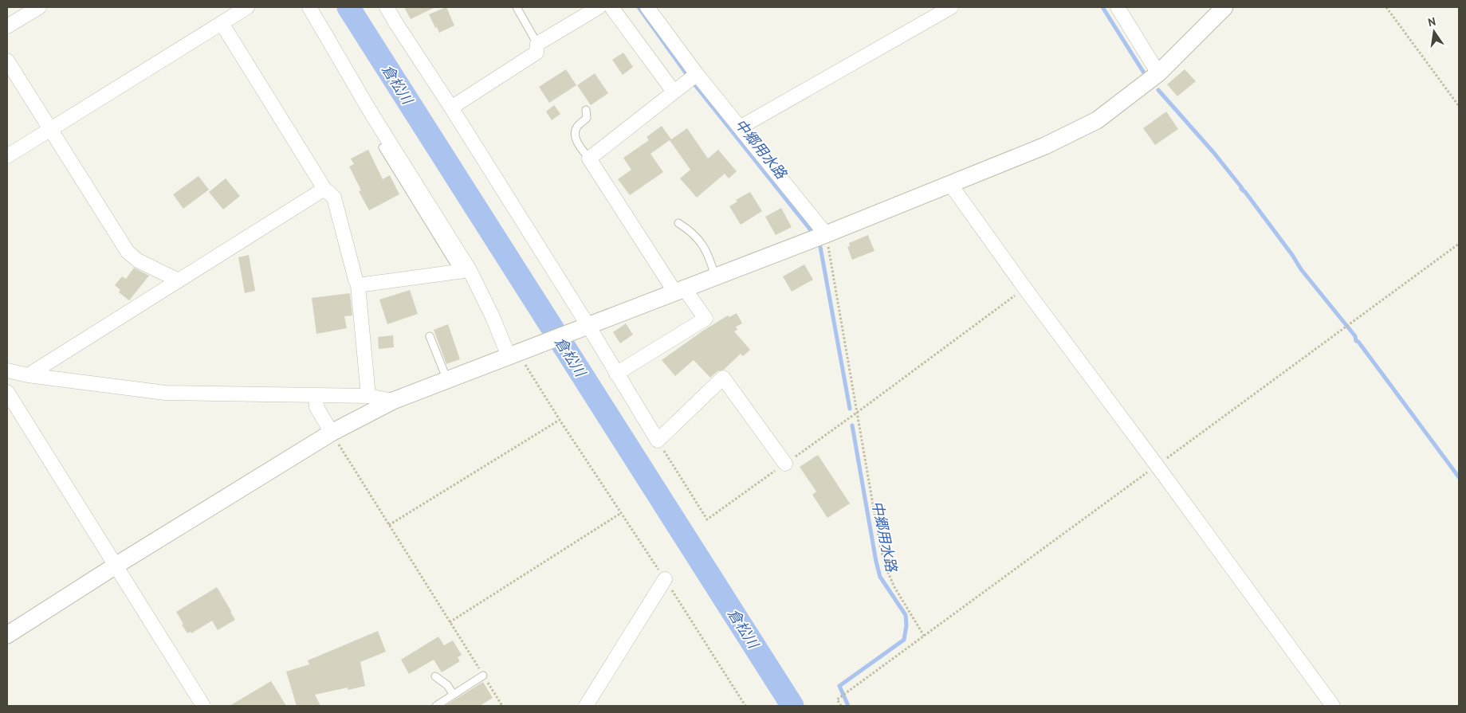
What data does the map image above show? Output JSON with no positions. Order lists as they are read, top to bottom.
{
  "water": ["倉松川", "中郷用水路"],
  "north": "top"
}
